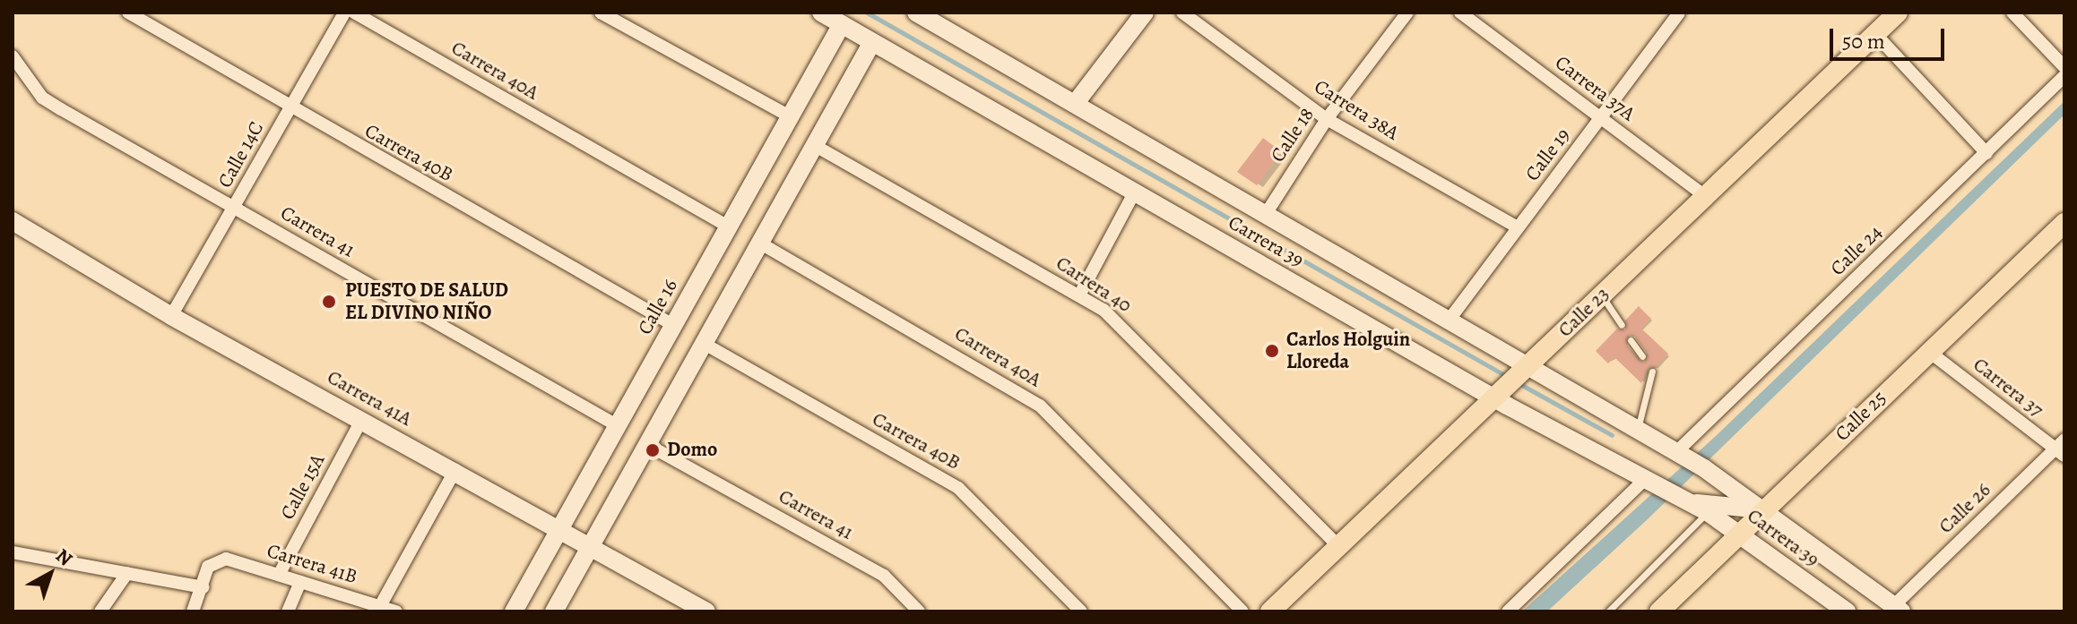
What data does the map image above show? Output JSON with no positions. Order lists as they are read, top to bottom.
{
  "streets": {
    "main road": [
      "Carrera 39",
      "Calle 16",
      "Calle 23",
      "Carrera 41A",
      "Calle 25"
    ],
    "street": [
      "Carrera 40A",
      "Carrera 37A",
      "Carrera 38A",
      "Calle 18",
      "Carrera 40B",
      "Calle 14C",
      "Calle 19",
      "Carrera 41",
      "Calle 24",
      "Carrera 40",
      "Carrera 37",
      "Calle 15A",
      "Calle 26",
      "Carrera 41B"
    ]
  },
  "crossings": [
    ["Carrera 40A", "Calle 16"],
    ["Carrera 37A", "Calle 19"],
    ["Carrera 37A", "Calle 23"],
    ["Carrera 38A", "Calle 18"],
    ["Carrera 38A", "Calle 19"],
    ["Calle 18", "Carrera 39"],
    ["Carrera 40B", "Calle 14C"],
    ["Carrera 40B", "Calle 16"],
    ["Calle 14C", "Carrera 41"],
    ["Calle 14C", "Carrera 41A"],
    ["Calle 19", "Carrera 39"],
    ["Carrera 41", "Calle 16"],
    ["Carrera 39", "Calle 24"],
    ["Carrera 39", "Calle 16"],
    ["Carrera 39", "Calle 23"],
    ["Carrera 39", "Calle 25"],
    ["Carrera 39", "Calle 26"],
    ["Carrera 40", "Calle 23"],
    ["Calle 16", "Carrera 41A"],
    ["Carrera 37", "Calle 25"],
    ["Carrera 37", "Calle 26"],
    ["Carrera 41A", "Calle 15A"],
    ["Calle 15A", "Carrera 41B"]
  ],
  "places": ["PUESTO DE SALUD EL DIVINO NIÑO", "Carlos Holguin Lloreda", "Domo"],
  "scale_bar": "50 m",
  "north": "top right"
}
